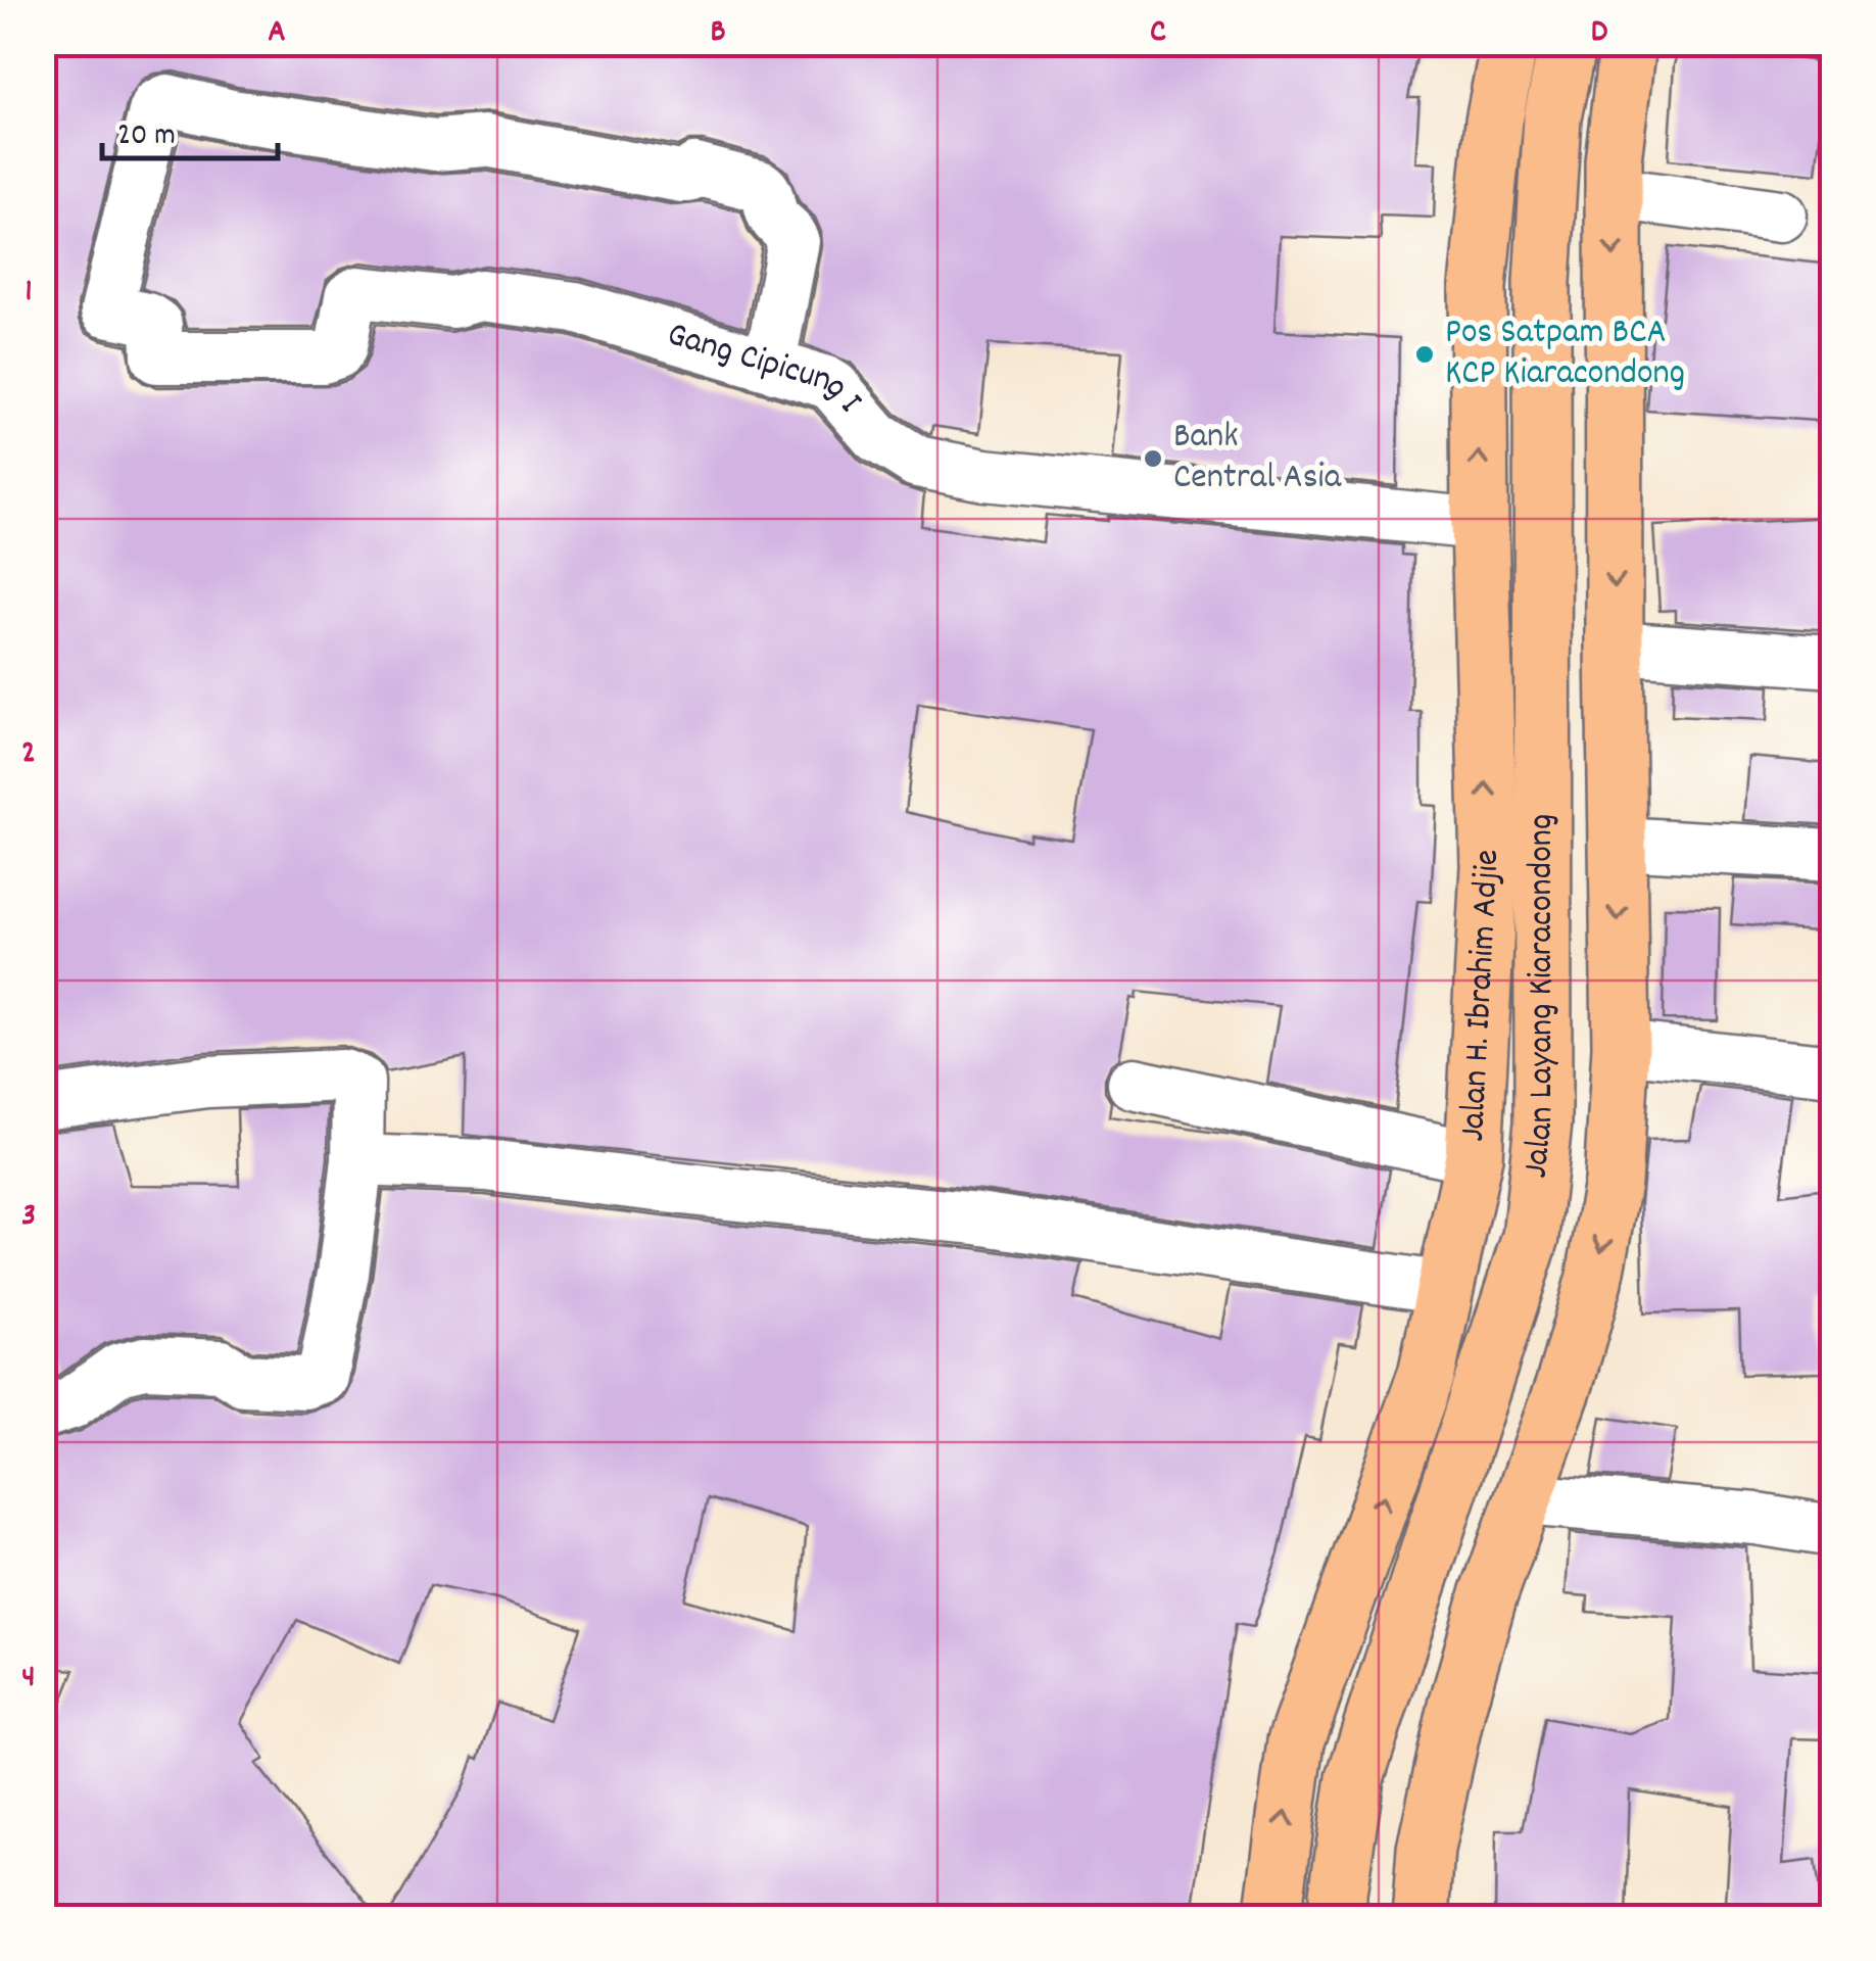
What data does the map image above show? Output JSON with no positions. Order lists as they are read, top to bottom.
{
  "streets": {
    "main road": ["Jalan H. Ibrahim Adjie", "Jalan Layang Kiaracondong"],
    "street": ["Gang Cipicung I"]
  },
  "crossings": [
    ["Gang Cipicung I", "Jalan H. Ibrahim Adjie"]
  ],
  "places": ["Pos Satpam BCA KCP Kiaracondong", "Bank Central Asia"],
  "scale_bar": "20 m",
  "grid": {
    "columns": [
      "A",
      "B",
      "C",
      "D"
    ],
    "rows": [
      "1",
      "2",
      "3",
      "4"
    ]
  }
}
